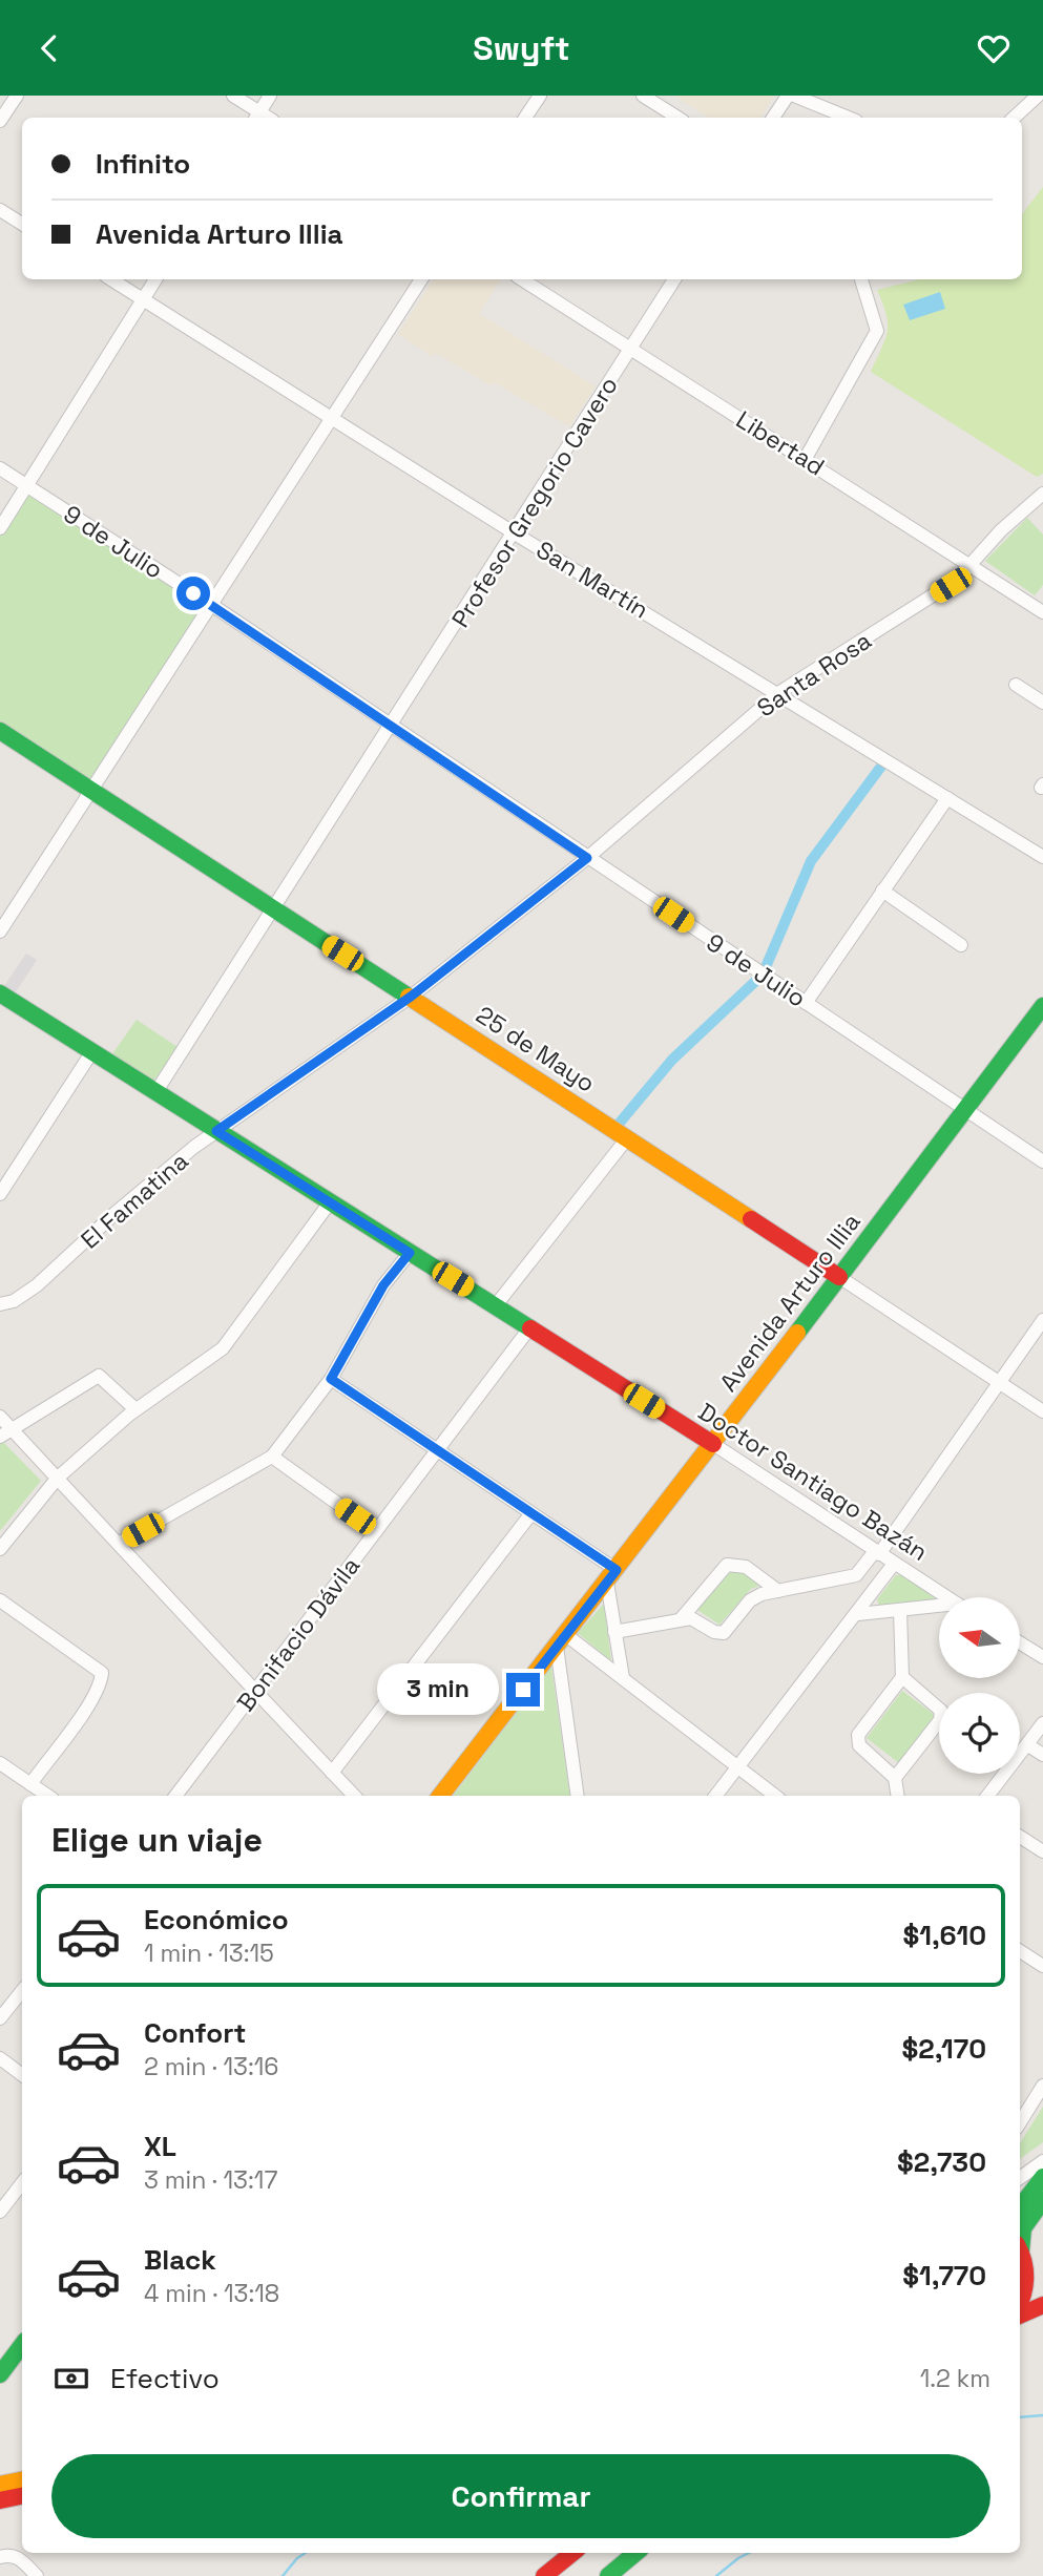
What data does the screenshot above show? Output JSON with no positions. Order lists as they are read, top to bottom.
{
  "streets": {
    "main road": ["25 de Mayo", "Avenida Arturo Illia", "Doctor Santiago Bazán"],
    "street": [
      "Libertad",
      "Profesor Gregorio Cavero",
      "9 de Julio",
      "San Martín",
      "Santa Rosa",
      "El Famatina",
      "Bonifacio Dávila"
    ]
  },
  "crossings": [
    ["Libertad", "Profesor Gregorio Cavero"],
    ["Libertad", "Santa Rosa"],
    ["Profesor Gregorio Cavero", "9 de Julio"],
    ["Profesor Gregorio Cavero", "San Martín"],
    ["Profesor Gregorio Cavero", "25 de Mayo"],
    ["Profesor Gregorio Cavero", "Doctor Santiago Bazán"],
    ["9 de Julio", "Santa Rosa"],
    ["9 de Julio", "El Famatina"],
    ["9 de Julio", "Avenida Arturo Illia"],
    ["San Martín", "Santa Rosa"],
    ["Santa Rosa", "El Famatina"],
    ["25 de Mayo", "El Famatina"],
    ["25 de Mayo", "Avenida Arturo Illia"],
    ["El Famatina", "Doctor Santiago Bazán"],
    ["Avenida Arturo Illia", "Doctor Santiago Bazán"],
    ["Doctor Santiago Bazán", "Bonifacio Dávila"]
  ],
  "north": "left",
  "page": {
    "header": "Swyft",
    "banner": ["Infinito", "Avenida Arturo Illia"],
    "bubble": "3 min",
    "heading": "Elige un viaje",
    "list": [
      {
        "name": "Económico",
        "note": "1 min · 13:15",
        "value": "$1,610"
      },
      {
        "name": "Confort",
        "note": "2 min · 13:16",
        "value": "$2,170"
      },
      {
        "name": "XL",
        "note": "3 min · 13:17",
        "value": "$2,730"
      },
      {
        "name": "Black",
        "note": "4 min · 13:18",
        "value": "$1,770"
      }
    ],
    "pay": ["Efectivo", "1.2 km"],
    "buttons": "Confirmar"
  }
}
